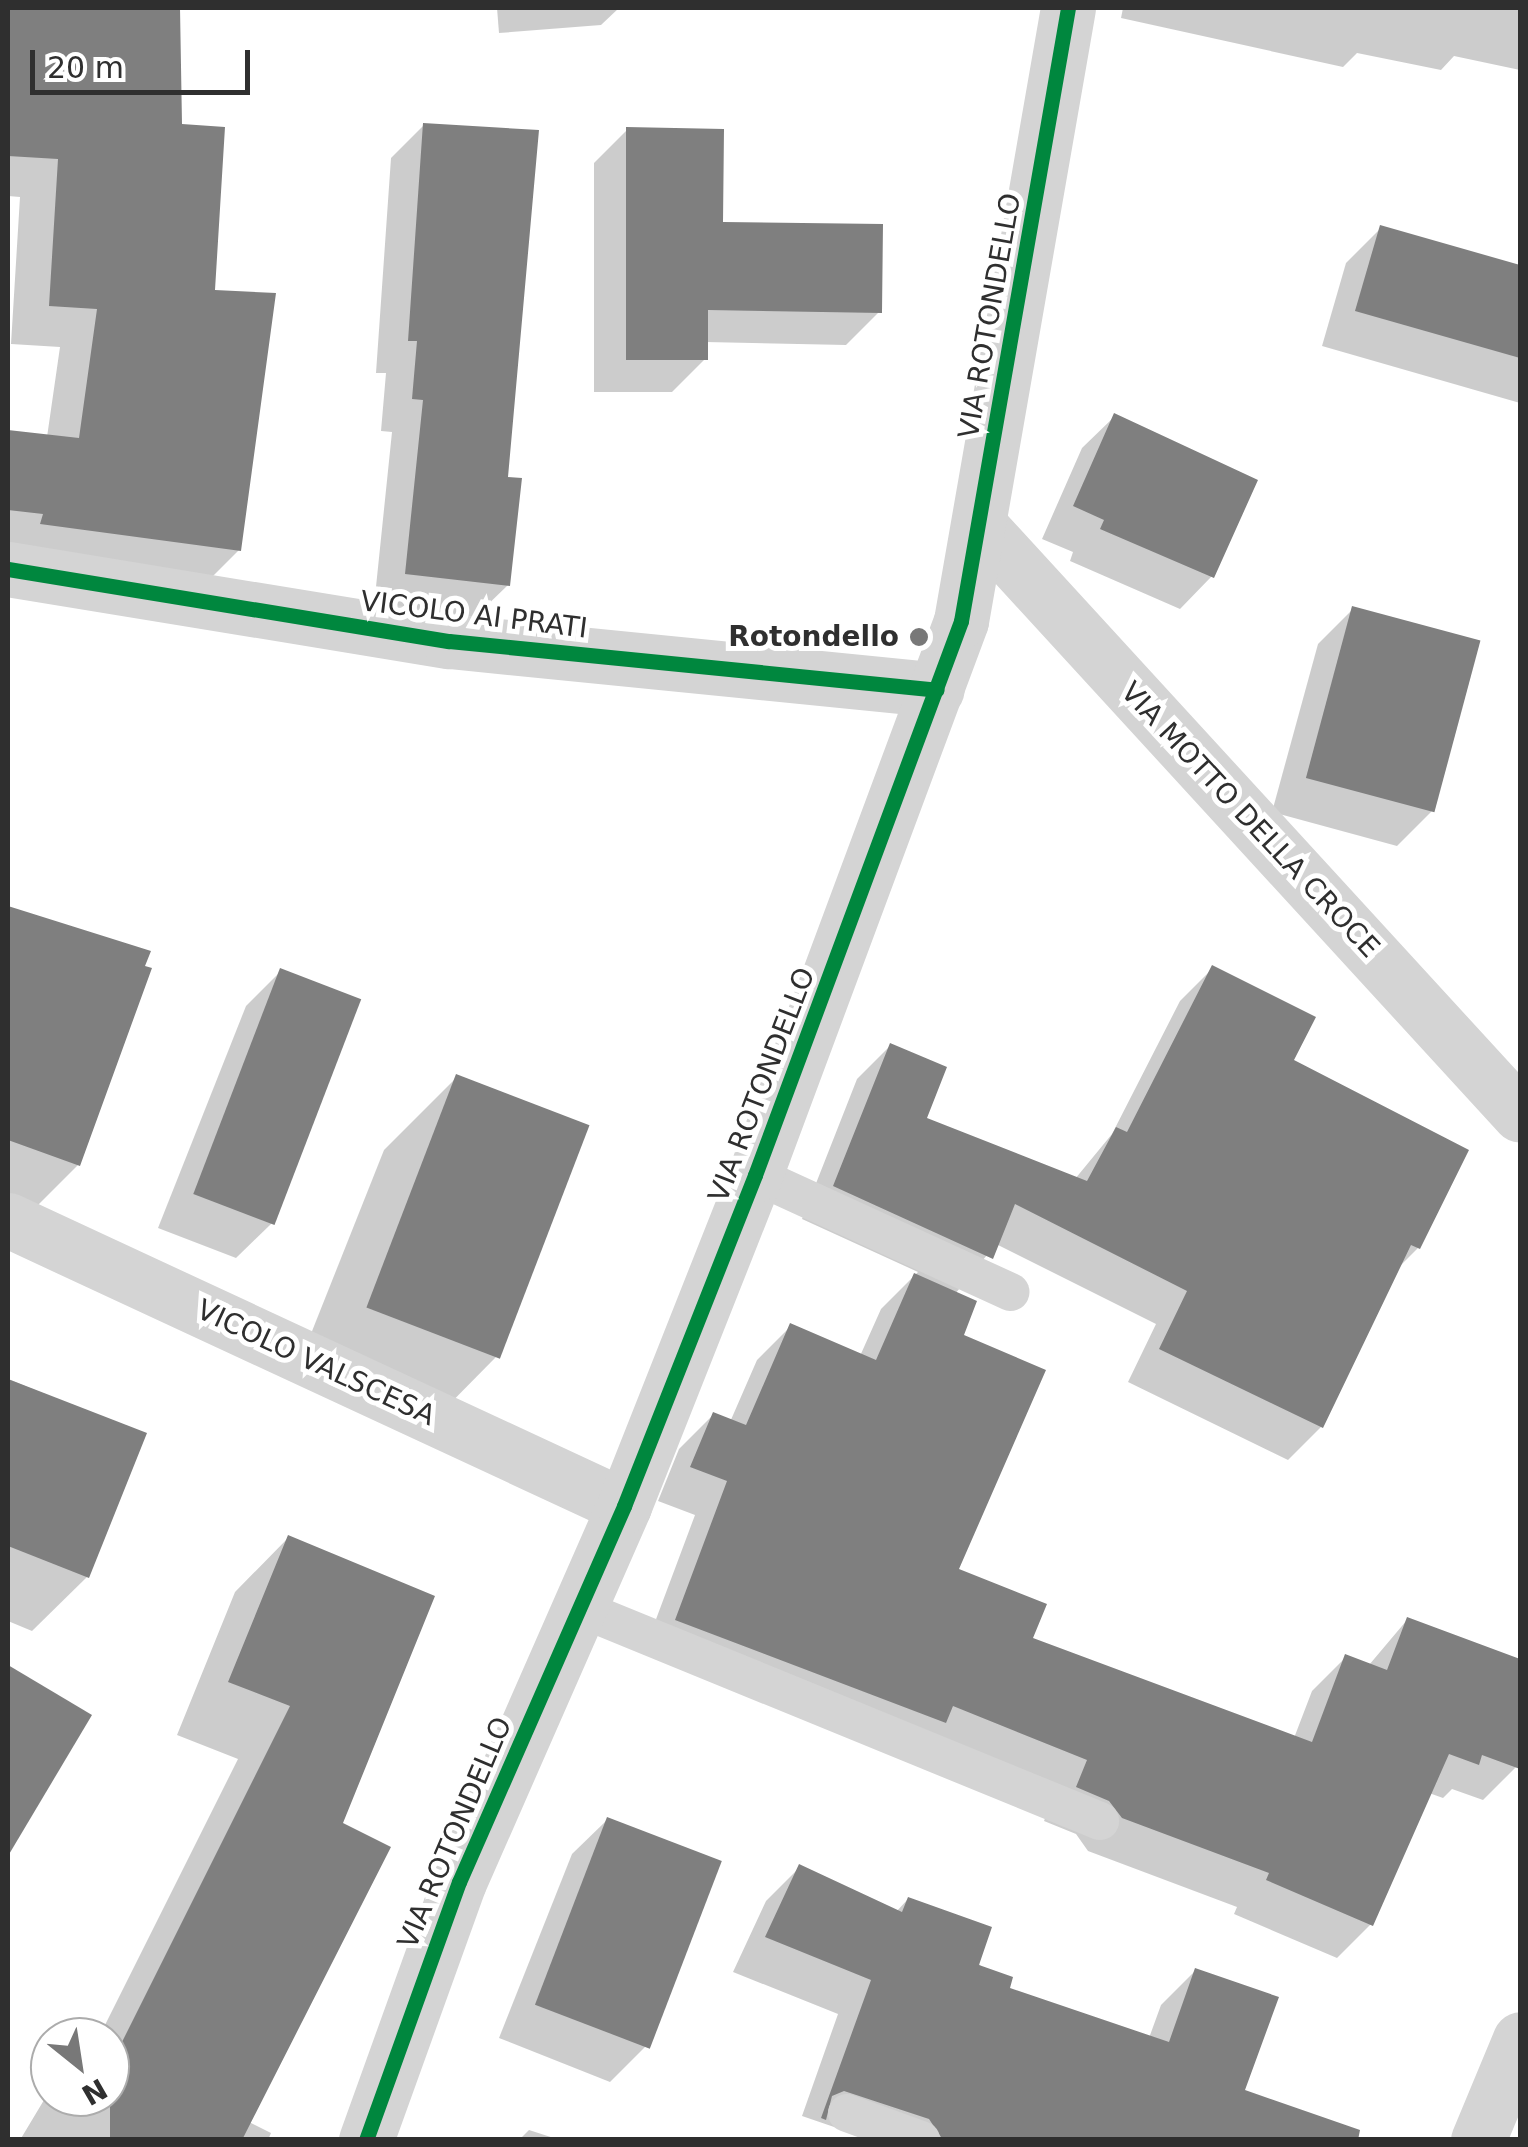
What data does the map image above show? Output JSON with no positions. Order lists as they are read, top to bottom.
{
  "streets": {
    "street": [
      "VIA ROTONDELLO",
      "VICOLO AI PRATI",
      "VIA MOTTO DELLA CROCE",
      "VICOLO VALSCESA"
    ]
  },
  "crossings": [
    ["VIA ROTONDELLO", "VICOLO AI PRATI"],
    ["VIA ROTONDELLO", "VIA MOTTO DELLA CROCE"],
    ["VIA ROTONDELLO", "VICOLO VALSCESA"]
  ],
  "places": ["Rotondello"],
  "scale_bar": "20 m",
  "north": "bottom right"
}
